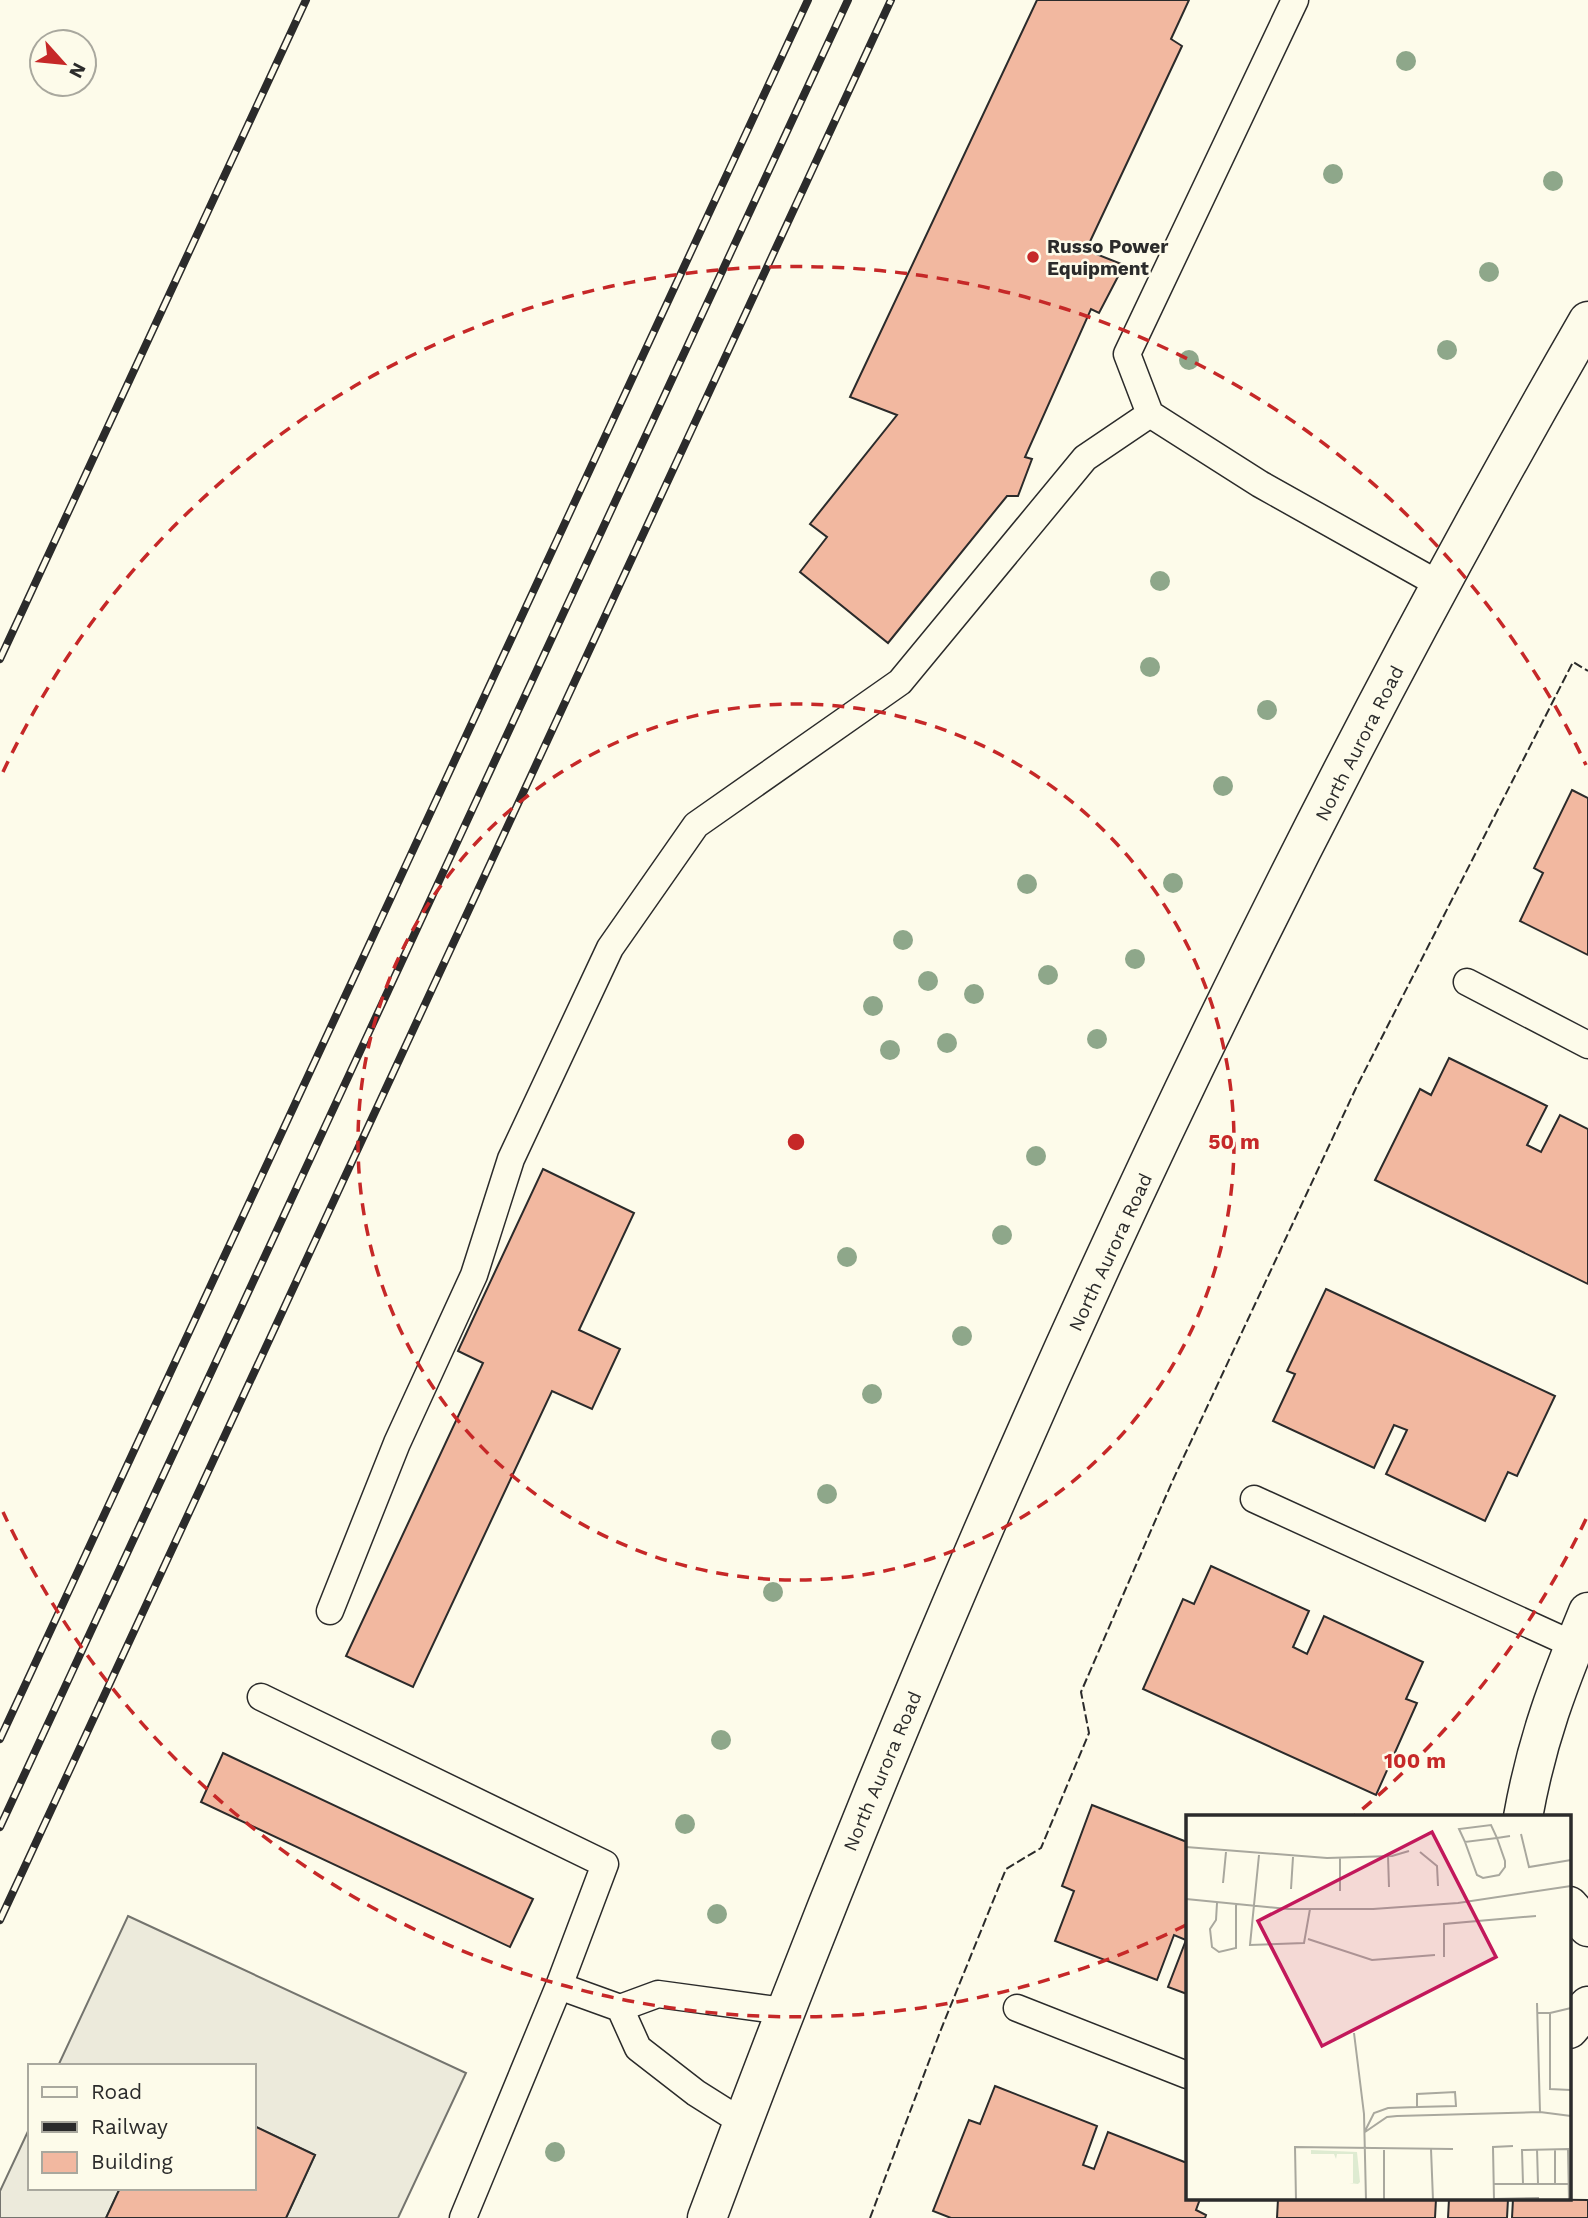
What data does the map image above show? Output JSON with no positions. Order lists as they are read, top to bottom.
{
  "streets": {
    "main road": ["North Aurora Road"]
  },
  "places": ["Russo Power Equipment"],
  "legend": ["Road", "Railway", "Building"],
  "north": "bottom right",
  "rings": ["50 m", "100 m"]
}
